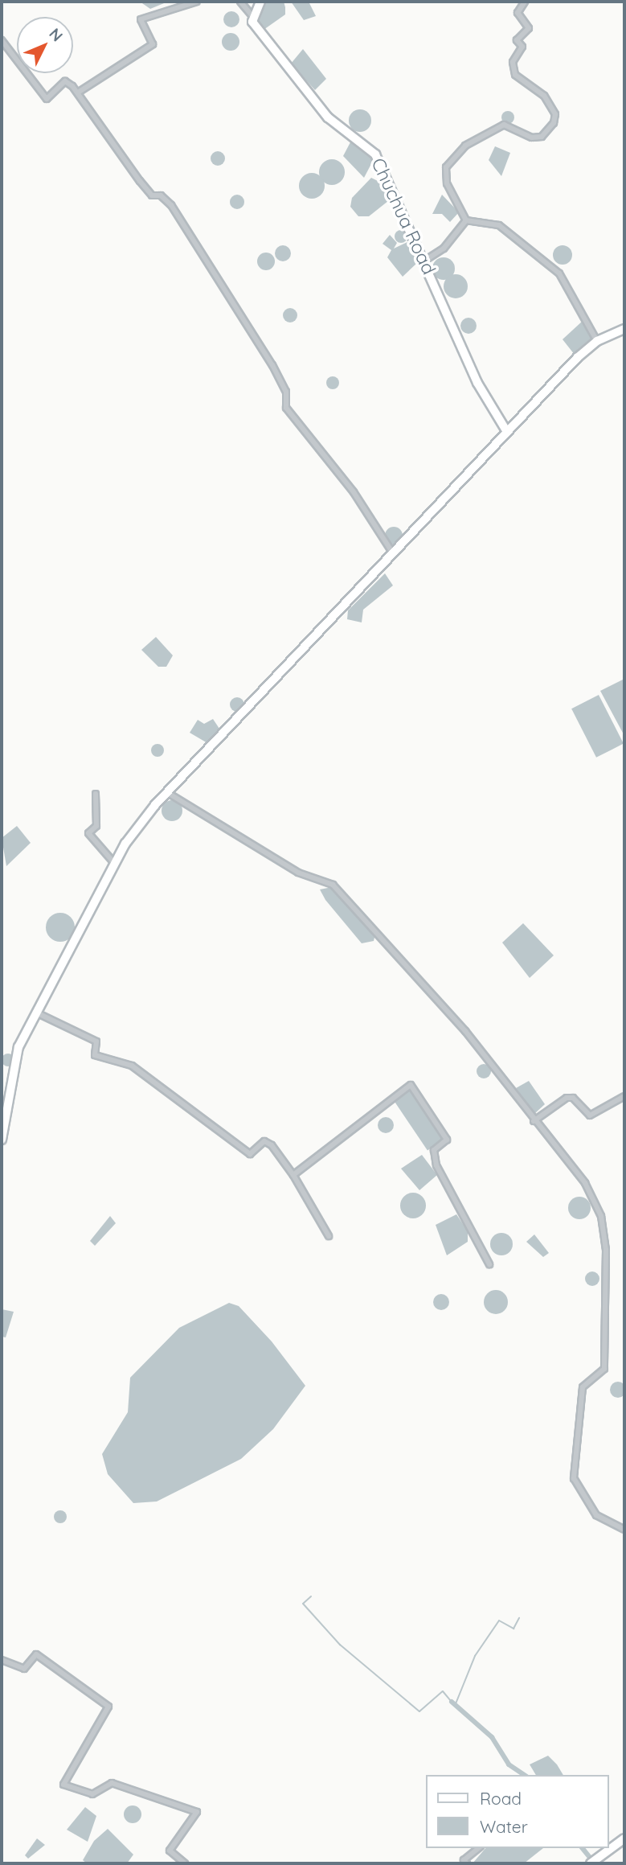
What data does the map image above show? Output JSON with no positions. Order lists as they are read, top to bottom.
{
  "streets": {
    "main road": ["Chuchua Road"]
  },
  "legend": ["Road", "Water"],
  "north": "top right"
}
